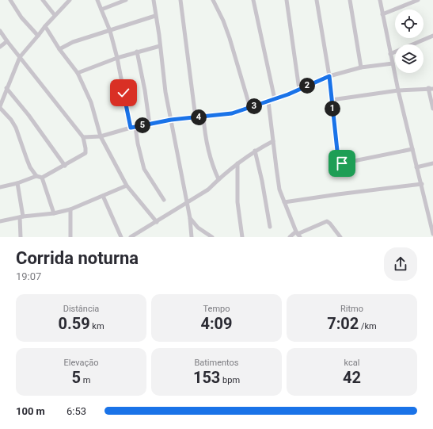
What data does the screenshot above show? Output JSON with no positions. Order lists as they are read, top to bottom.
{
  "page": {
    "pins": [
      "2",
      "3",
      "1",
      "4",
      "5"
    ],
    "heading": ["Corrida noturna", "19:07"],
    "stats": [
      ["Distância", "0.59 km"],
      ["Tempo", "4:09"],
      ["Ritmo", "7:02 /km"],
      ["Elevação", "5 m"],
      ["Batimentos", "153 bpm"],
      ["kcal", "42"]
    ],
    "list": [
      {
        "name": "100 m",
        "note": "6:53"
      }
    ]
  }
}
